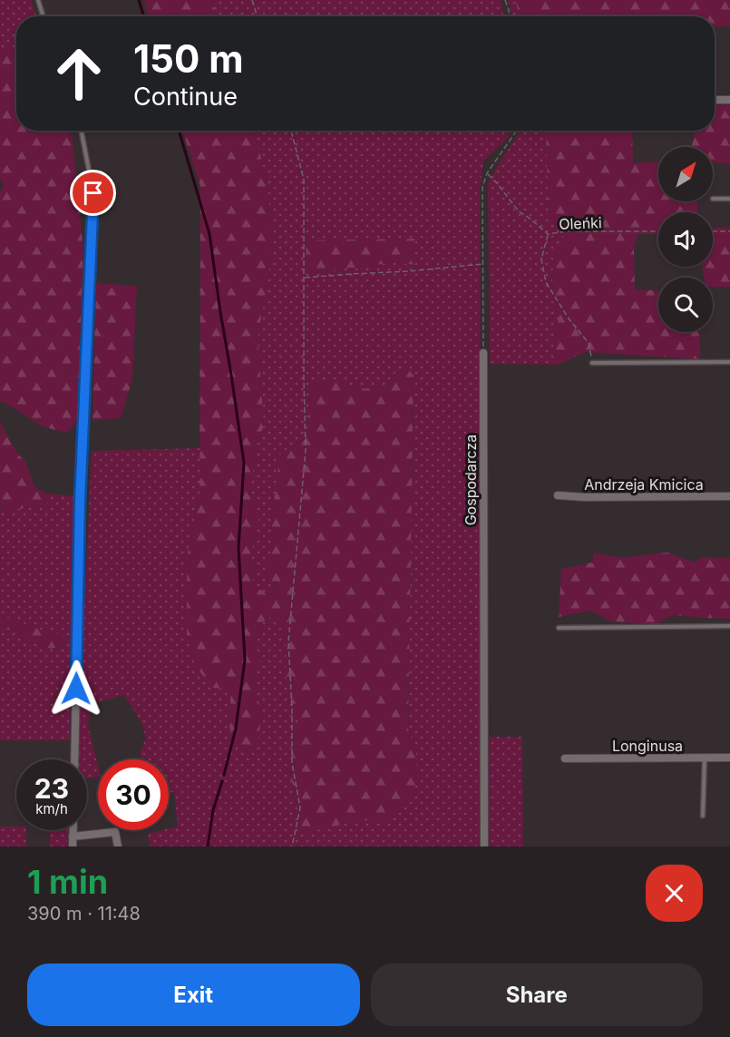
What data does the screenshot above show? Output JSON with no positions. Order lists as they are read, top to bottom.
{
  "streets": {
    "street": ["Gospodarcza", "Andrzeja Kmicica", "Longinusa"],
    "path": ["Oleńki"]
  },
  "north": "top right",
  "page": {
    "turn": ["150 m", "Continue"],
    "speed": "23 km/h",
    "limit": "30",
    "heading": ["1 min", "390 m · 11:48"],
    "buttons": ["Exit", "Share"]
  }
}
